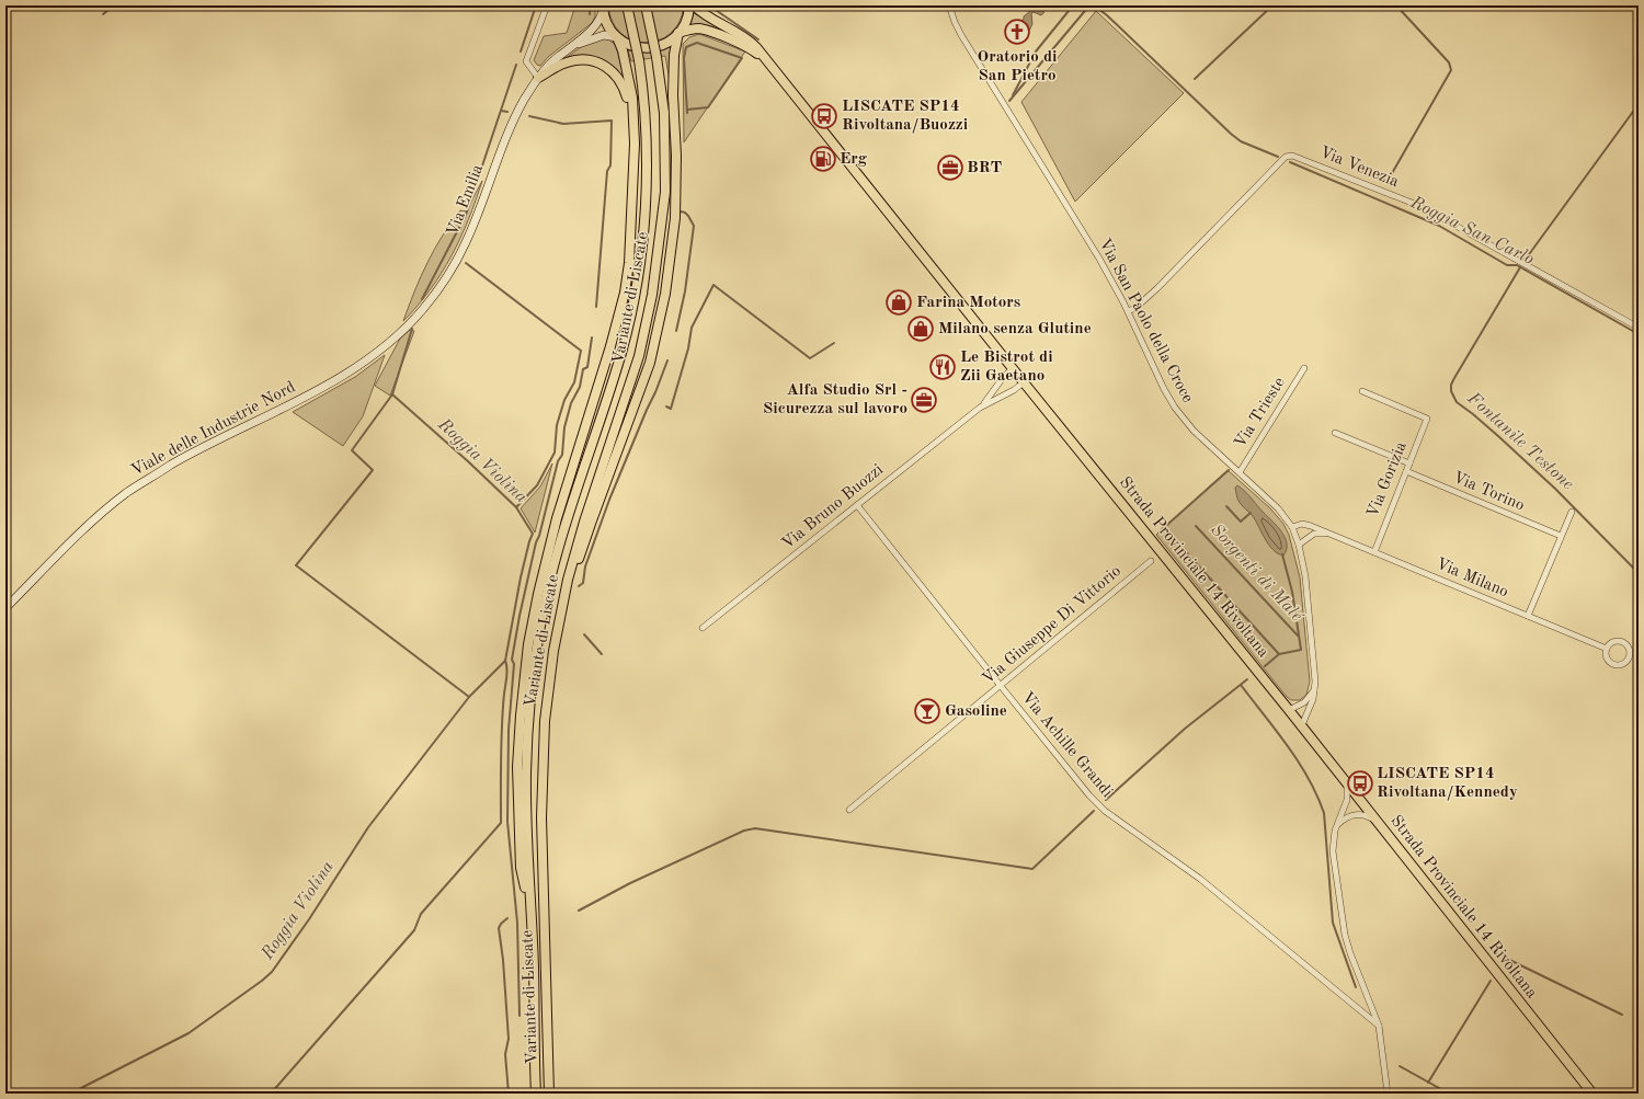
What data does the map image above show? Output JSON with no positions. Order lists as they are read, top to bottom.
{
  "streets": {
    "main road": [
      "Via Emilia",
      "Variante di Liscate",
      "Viale delle Industrie Nord",
      "Strada Provinciale 14 Rivoltana"
    ],
    "street": [
      "Via Venezia",
      "Via San Paolo della Croce",
      "Via Trieste",
      "Via Gorizia",
      "Via Torino",
      "Via Bruno Buozzi",
      "Via Milano",
      "Via Giuseppe Di Vittorio",
      "Via Achille Grandi"
    ]
  },
  "crossings": [
    ["Via Venezia", "Via San Paolo della Croce"],
    ["Via Emilia", "Viale delle Industrie Nord"],
    ["Via San Paolo della Croce", "Via Trieste"],
    ["Via San Paolo della Croce", "Strada Provinciale 14 Rivoltana"],
    ["Via San Paolo della Croce", "Via Milano"],
    ["Via Gorizia", "Via Torino"],
    ["Via Gorizia", "Via Milano"],
    ["Via Bruno Buozzi", "Strada Provinciale 14 Rivoltana"],
    ["Via Bruno Buozzi", "Via Achille Grandi"],
    ["Via Giuseppe Di Vittorio", "Via Achille Grandi"]
  ],
  "water": [
    "Roggia San Carlo",
    "Fontanile Testone",
    "Roggia Violina",
    "Sorgenti di Malé"
  ],
  "places": {
    "church": ["Oratorio di San Pietro"],
    "bus stop": ["LISCATE SP14 Rivoltana/Buozzi", "LISCATE SP14 Rivoltana/Kennedy"],
    "fuel station": ["Erg"],
    "office": ["BRT", "Alfa Studio Srl - Sicurezza sul lavoro"],
    "shop": ["Farina Motors", "Milano senza Glutine"],
    "restaurant": ["Le Bistrot di Zii Gaetano"],
    "bar": ["Gasoline"]
  }
}
